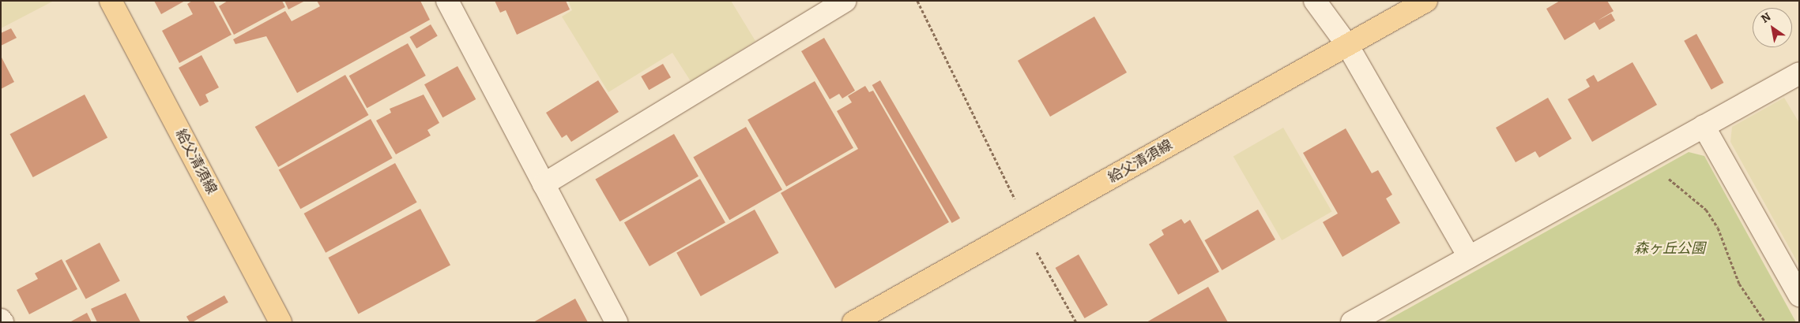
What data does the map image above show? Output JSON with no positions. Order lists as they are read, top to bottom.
{
  "streets": {
    "main road": ["給父清須線"]
  },
  "parks": ["森ヶ丘公園"],
  "north": "top left"
}
